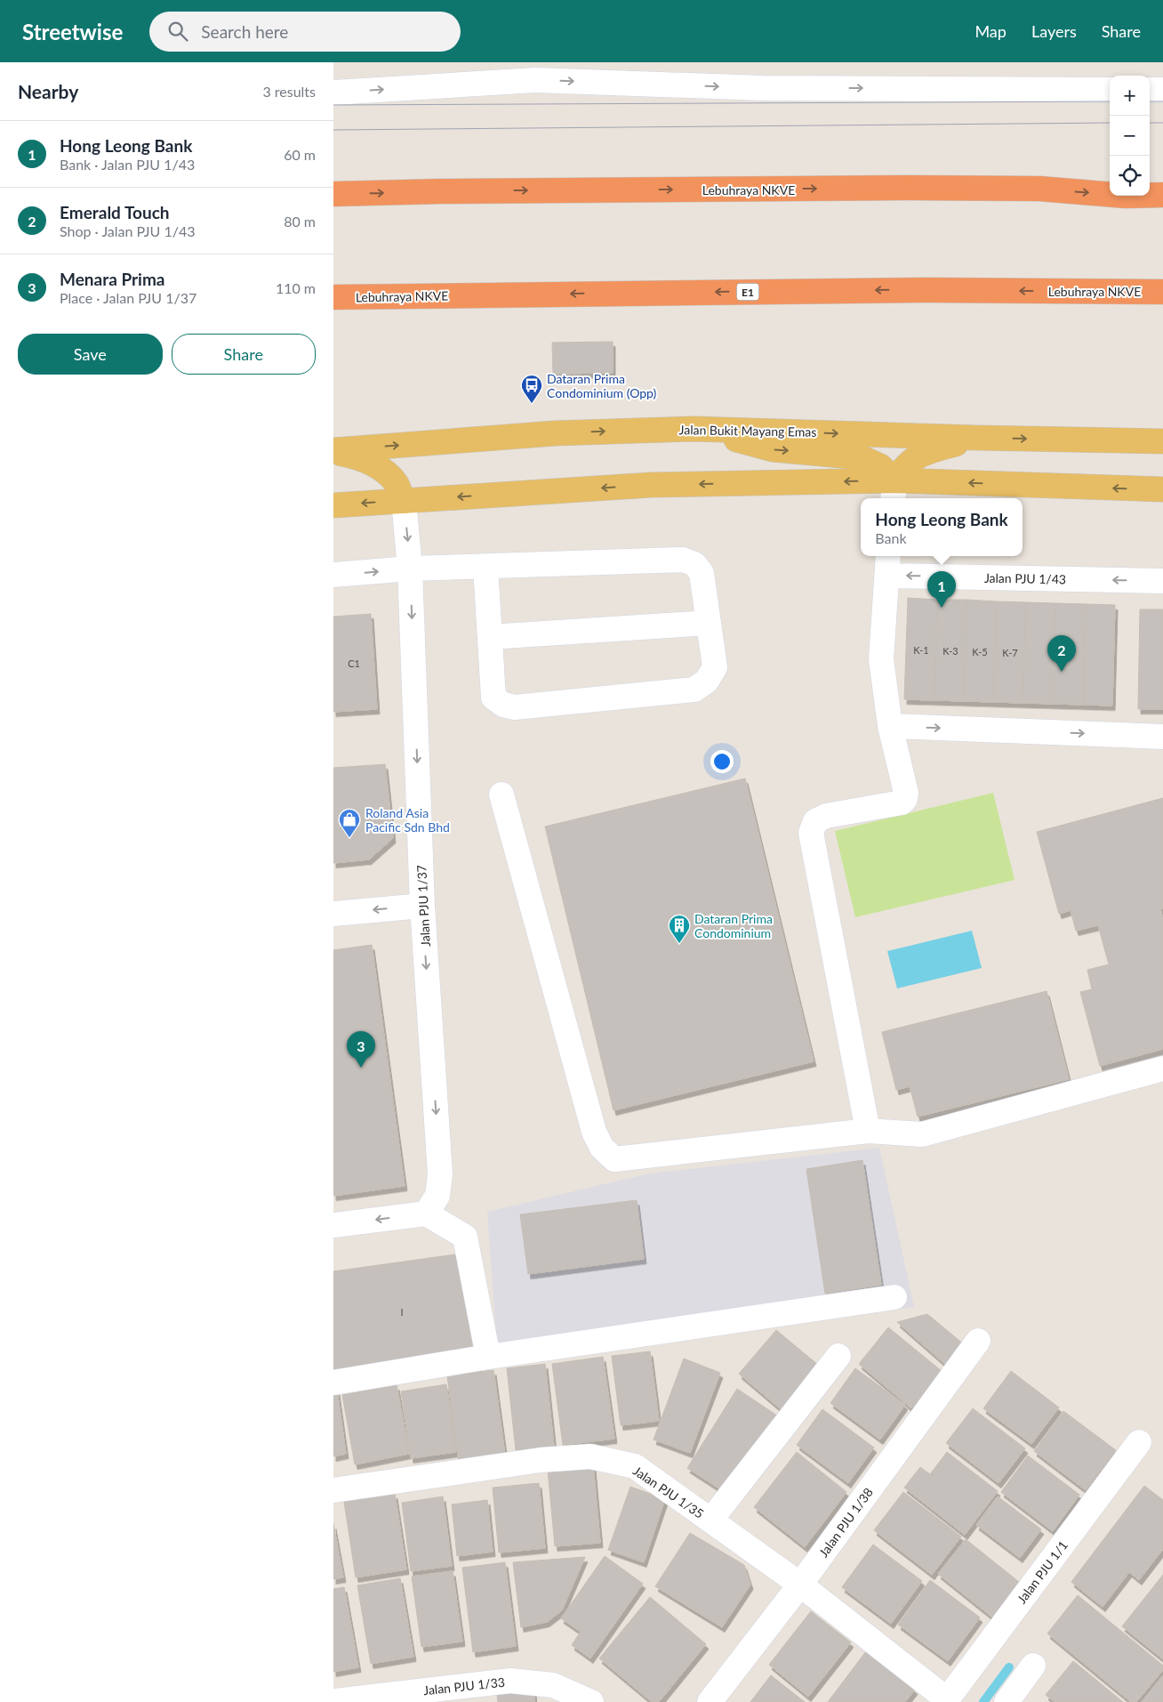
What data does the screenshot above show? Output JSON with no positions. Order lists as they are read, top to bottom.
{
  "streets": {
    "highway": ["Lebuhraya NKVE", "E1"],
    "main road": ["Jalan Bukit Mayang Emas"],
    "street": [
      "Jalan PJU 1/43",
      "Jalan PJU 1/37",
      "Jalan PJU 1/35",
      "Jalan PJU 1/38",
      "Jalan PJU 1/1",
      "Jalan PJU 1/33"
    ]
  },
  "crossings": [
    ["Jalan PJU 1/35", "Jalan PJU 1/38"],
    ["Jalan PJU 1/35", "Jalan PJU 1/1"]
  ],
  "one_way": ["Jalan PJU 1/37"],
  "places": {
    "bus stop": ["Dataran Prima Condominium (Opp)"],
    "shop": ["Roland Asia Pacific Sdn Bhd"],
    "building": ["Dataran Prima Condominium"]
  },
  "house_numbers": [
    "K-1",
    "K-3",
    "K-5",
    "K-7",
    "C1",
    "I"
  ],
  "page": {
    "header": "Streetwise",
    "search": "Search here",
    "nav": ["Map", "Layers", "Share"],
    "heading": ["Nearby", "3 results"],
    "map_buttons": ["+", "−"],
    "list": [
      {
        "mark": "1",
        "name": "Hong Leong Bank",
        "note": "Bank · Jalan PJU 1/43",
        "value": "60 m"
      },
      {
        "mark": "2",
        "name": "Emerald Touch",
        "note": "Shop · Jalan PJU 1/43",
        "value": "80 m"
      },
      {
        "mark": "3",
        "name": "Menara Prima",
        "note": "Place · Jalan PJU 1/37",
        "value": "110 m"
      }
    ],
    "buttons": ["Save", "Share"],
    "popup": ["Hong Leong Bank", "Bank"],
    "pins": ["1", "2", "3"]
  }
}
